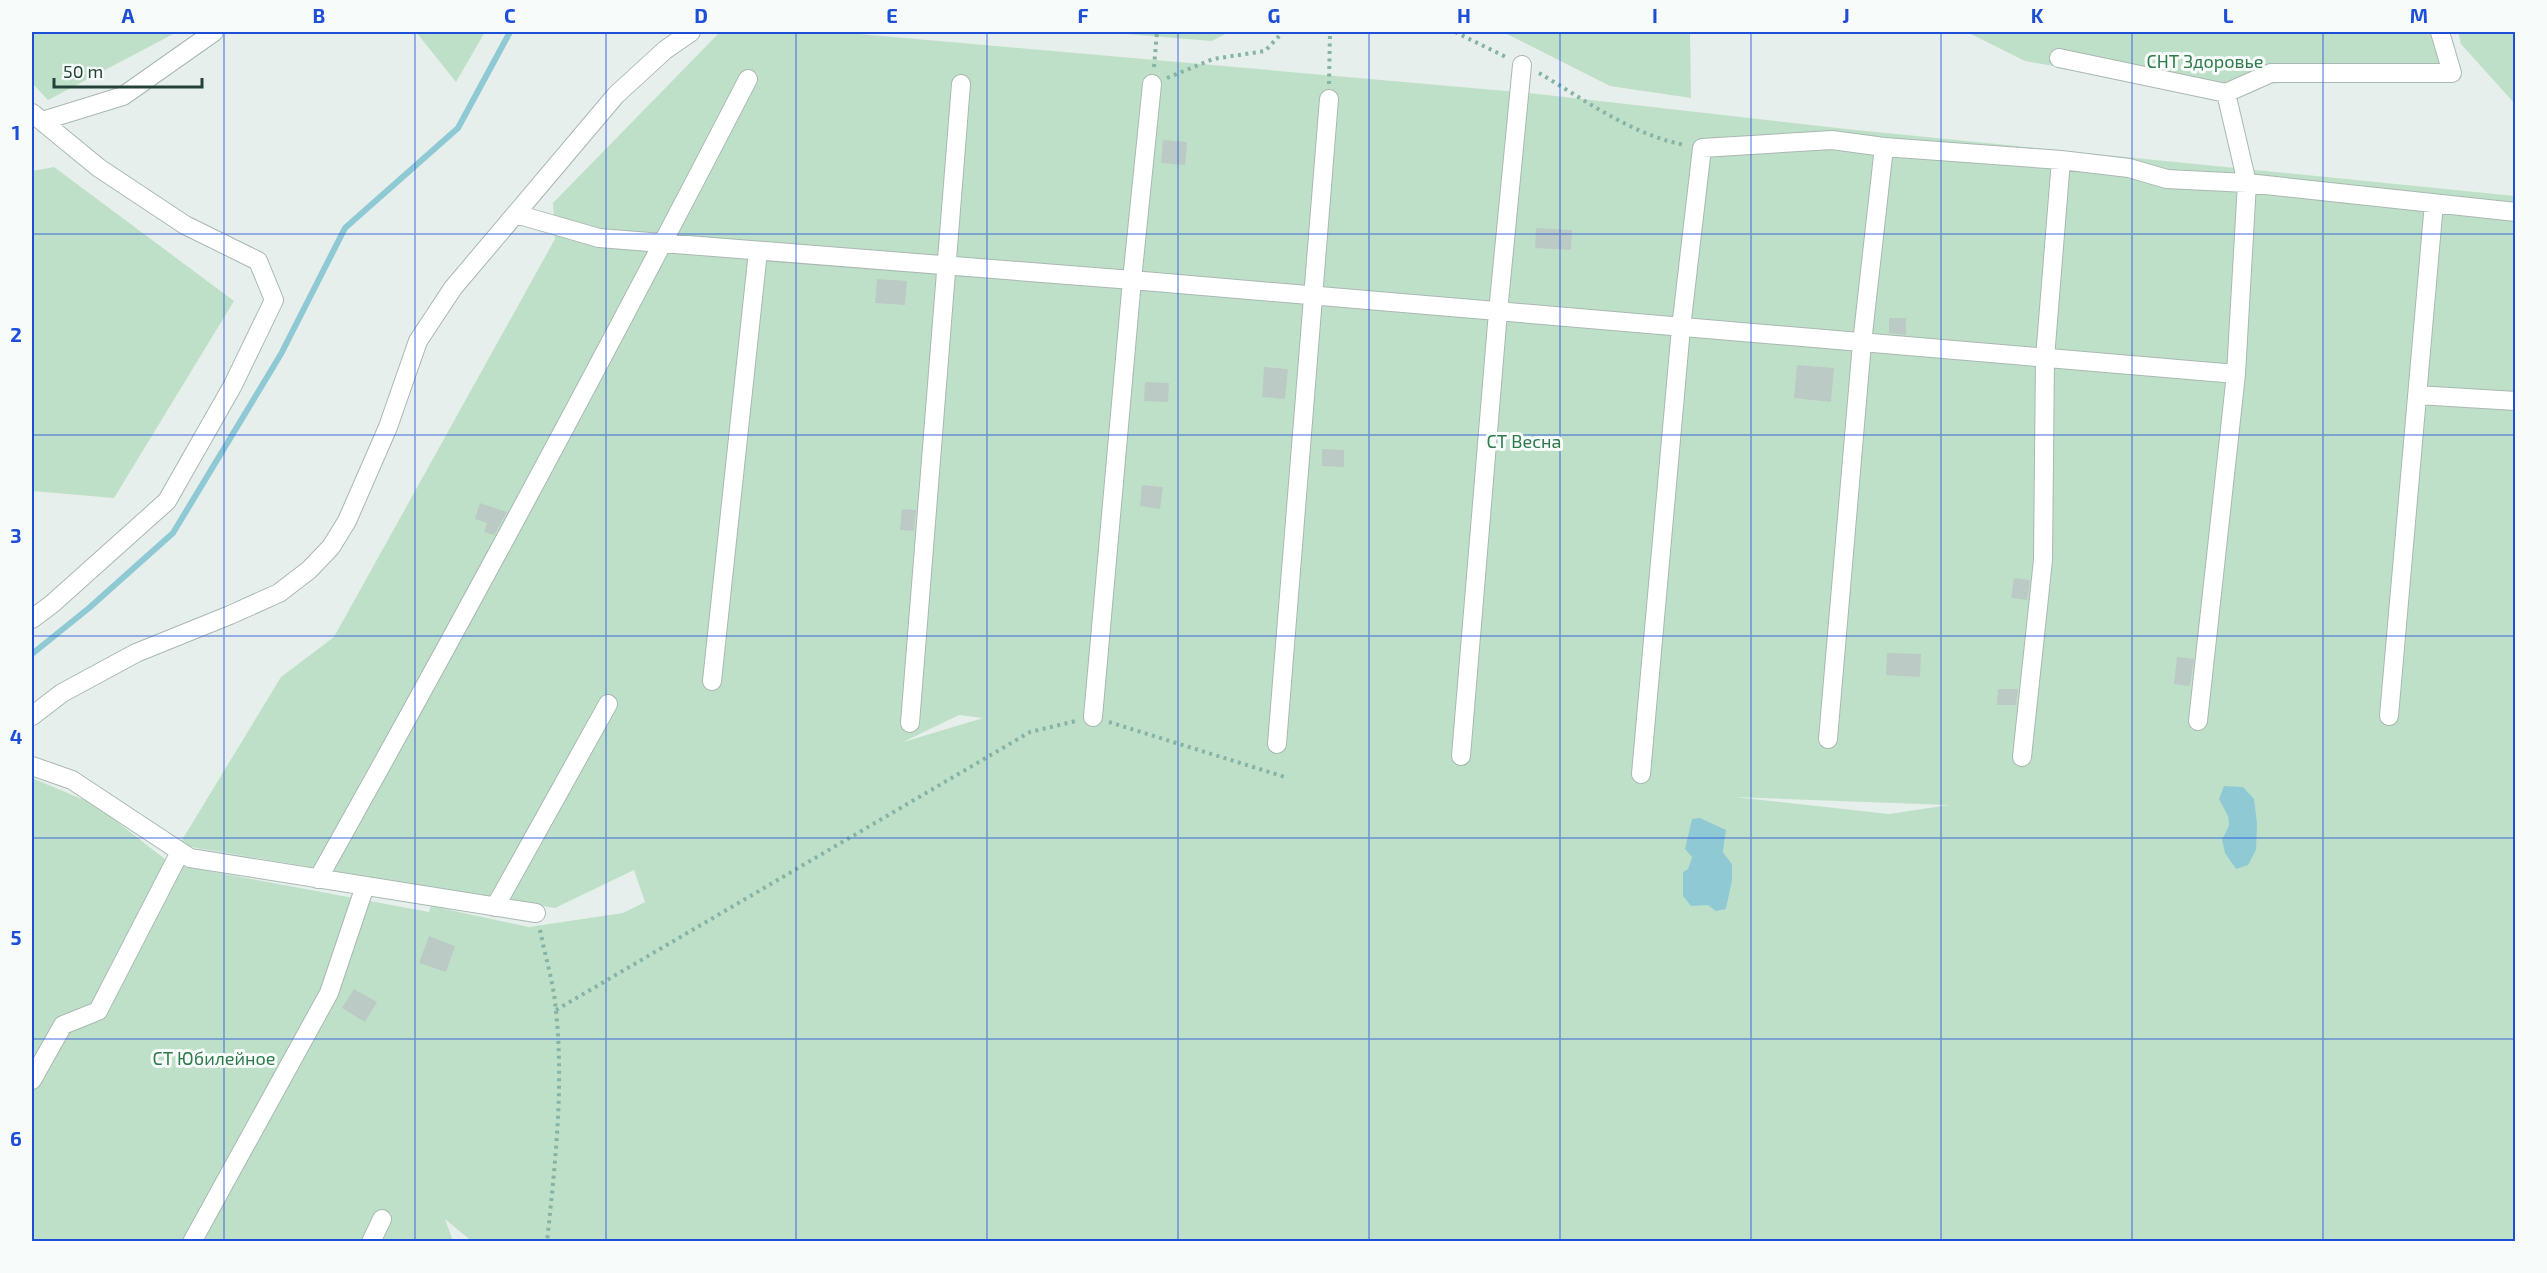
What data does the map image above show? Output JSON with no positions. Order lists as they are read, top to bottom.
{
  "parks": ["СНТ Здоровье", "СТ Весна", "СТ Юбилейное"],
  "scale_bar": "50 m",
  "grid": {
    "columns": [
      "A",
      "B",
      "C",
      "D",
      "E",
      "F",
      "G",
      "H",
      "I",
      "J",
      "K",
      "L",
      "M"
    ],
    "rows": [
      "1",
      "2",
      "3",
      "4",
      "5",
      "6"
    ]
  }
}
